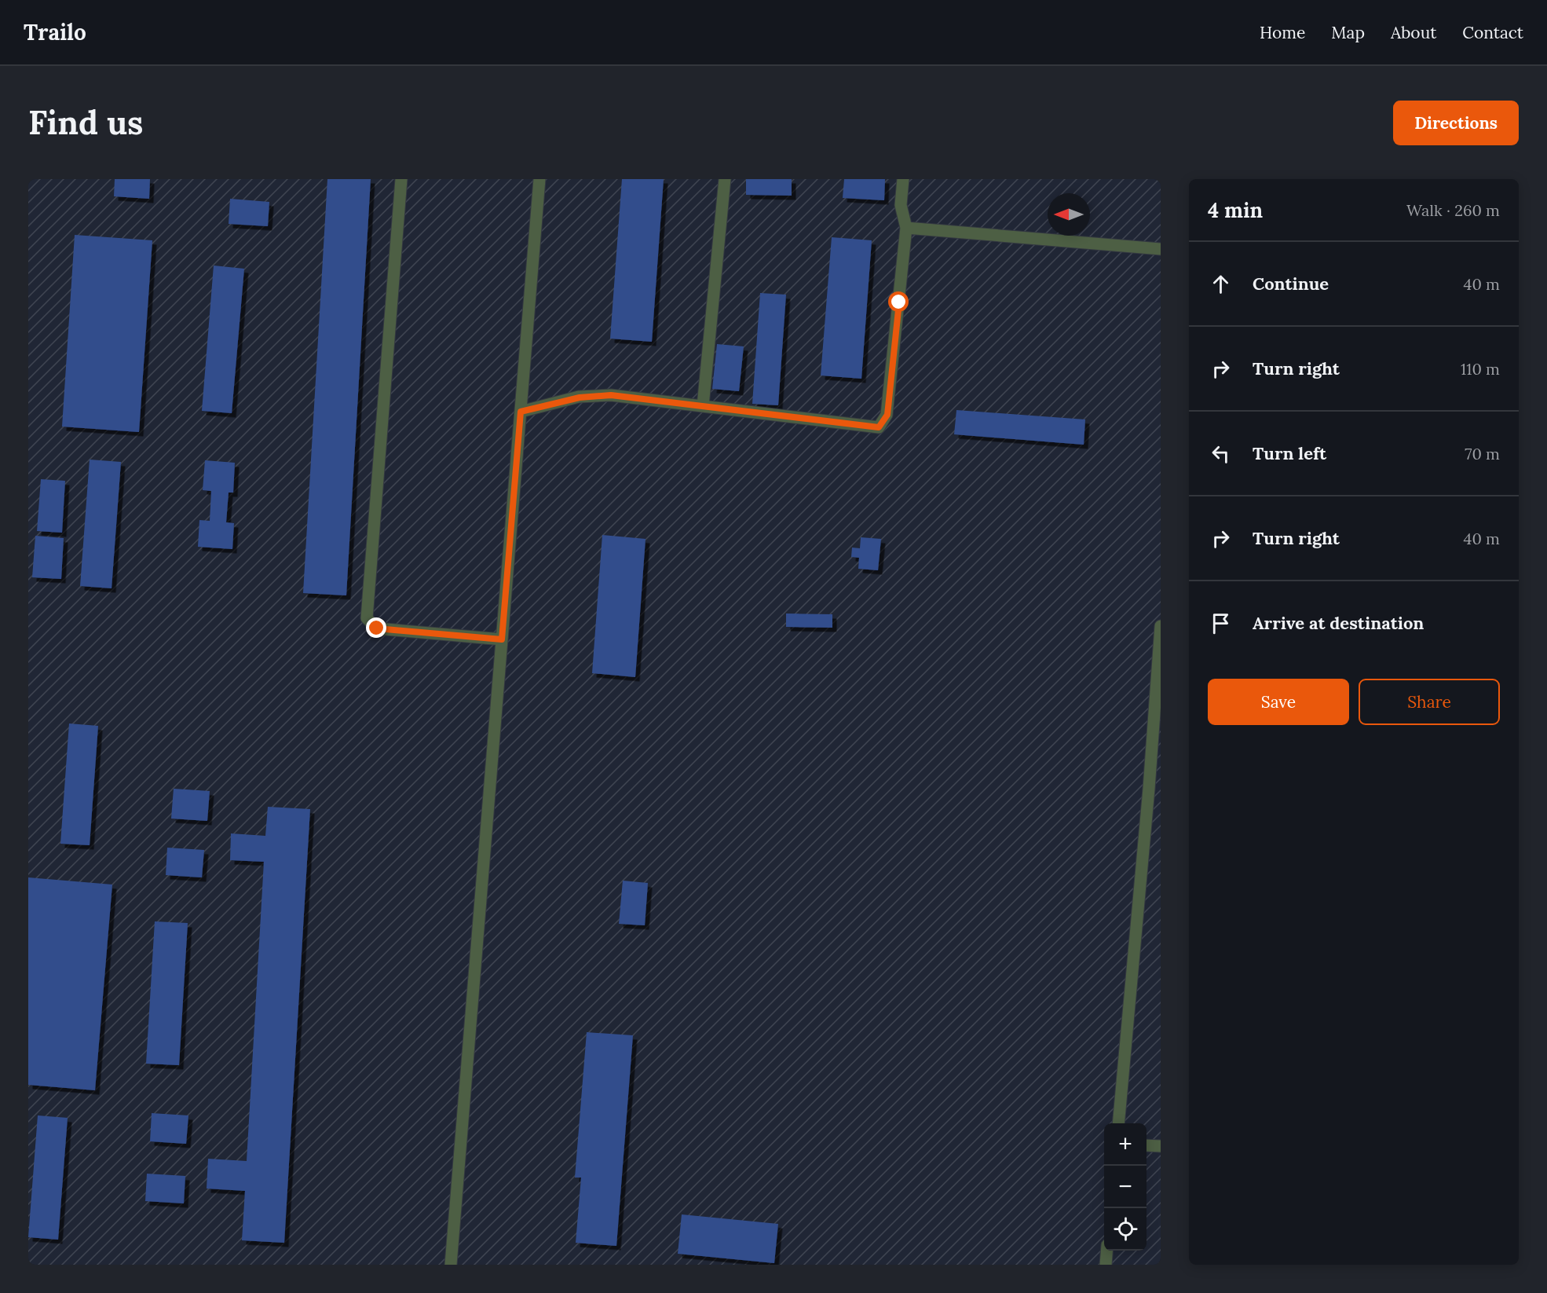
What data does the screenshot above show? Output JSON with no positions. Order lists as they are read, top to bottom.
{
  "north": "left",
  "page": {
    "header": "Trailo",
    "nav": [
      "Home",
      "Map",
      "About",
      "Contact"
    ],
    "buttons": [
      "Directions",
      ["Save", "Share"]
    ],
    "title": "Find us",
    "heading": ["4 min", "Walk · 260 m"],
    "list": [
      ["Continue", "40 m"],
      ["Turn right", "110 m"],
      ["Turn left", "70 m"],
      ["Turn right", "40 m"],
      "Arrive at destination"
    ],
    "map_buttons": ["+", "−"]
  }
}
